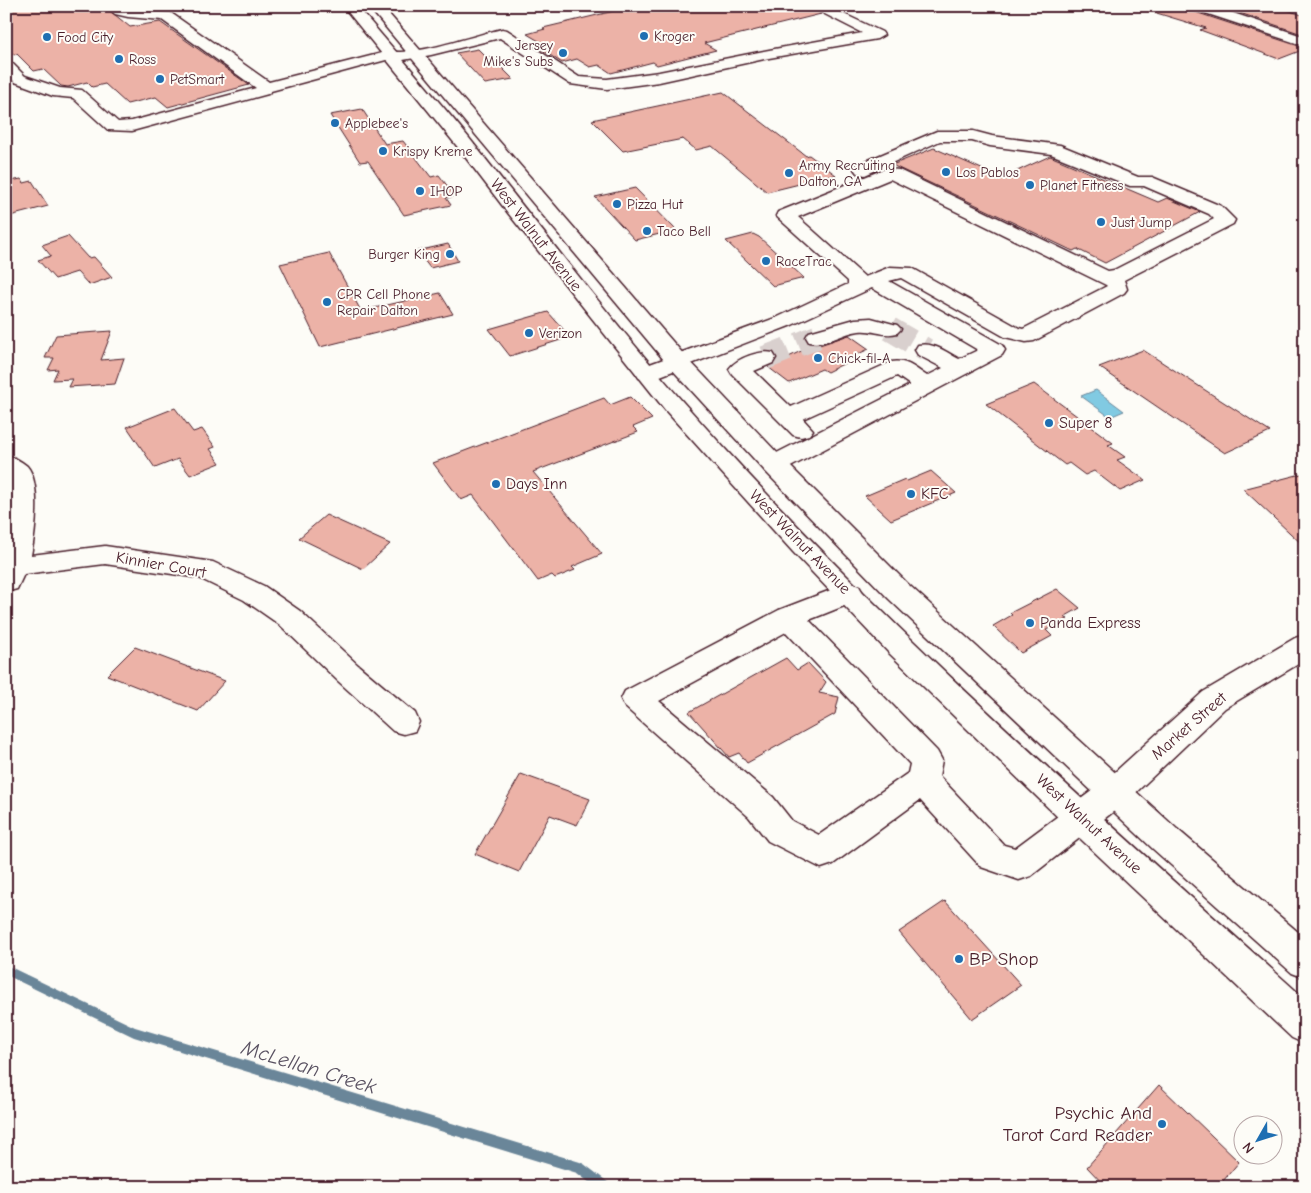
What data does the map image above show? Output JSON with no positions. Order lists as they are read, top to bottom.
{
  "streets": {
    "main road": ["West Walnut Avenue", "Kinnier Court", "Market Street"]
  },
  "crossings": [
    ["West Walnut Avenue", "Market Street"]
  ],
  "water": ["McLellan Creek"],
  "places": [
    "Kroger",
    "Food City",
    "Jersey Mike's Subs",
    "Ross",
    "PetSmart",
    "Applebee's",
    "Krispy Kreme",
    "Los Pablos",
    "Army Recruiting Dalton, GA",
    "Planet Fitness",
    "IHOP",
    "Pizza Hut",
    "Just Jump",
    "Taco Bell",
    "Burger King",
    "RaceTrac",
    "CPR Cell Phone Repair Dalton",
    "Verizon",
    "Chick-fil-A",
    "Super 8",
    "Days Inn",
    "KFC",
    "Panda Express",
    "BP Shop",
    "Psychic And Tarot Card Reader"
  ],
  "north": "bottom left"
}
